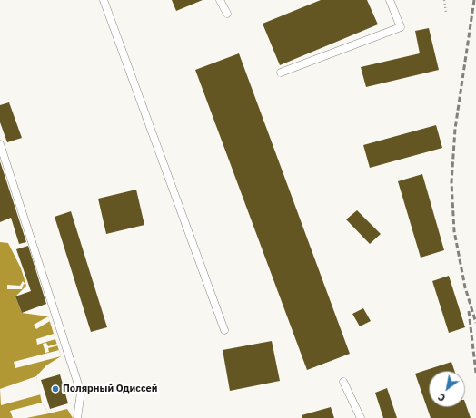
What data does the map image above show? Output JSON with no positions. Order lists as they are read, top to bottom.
{
  "places": ["Полярный Одиссей"],
  "north": "bottom left"
}
